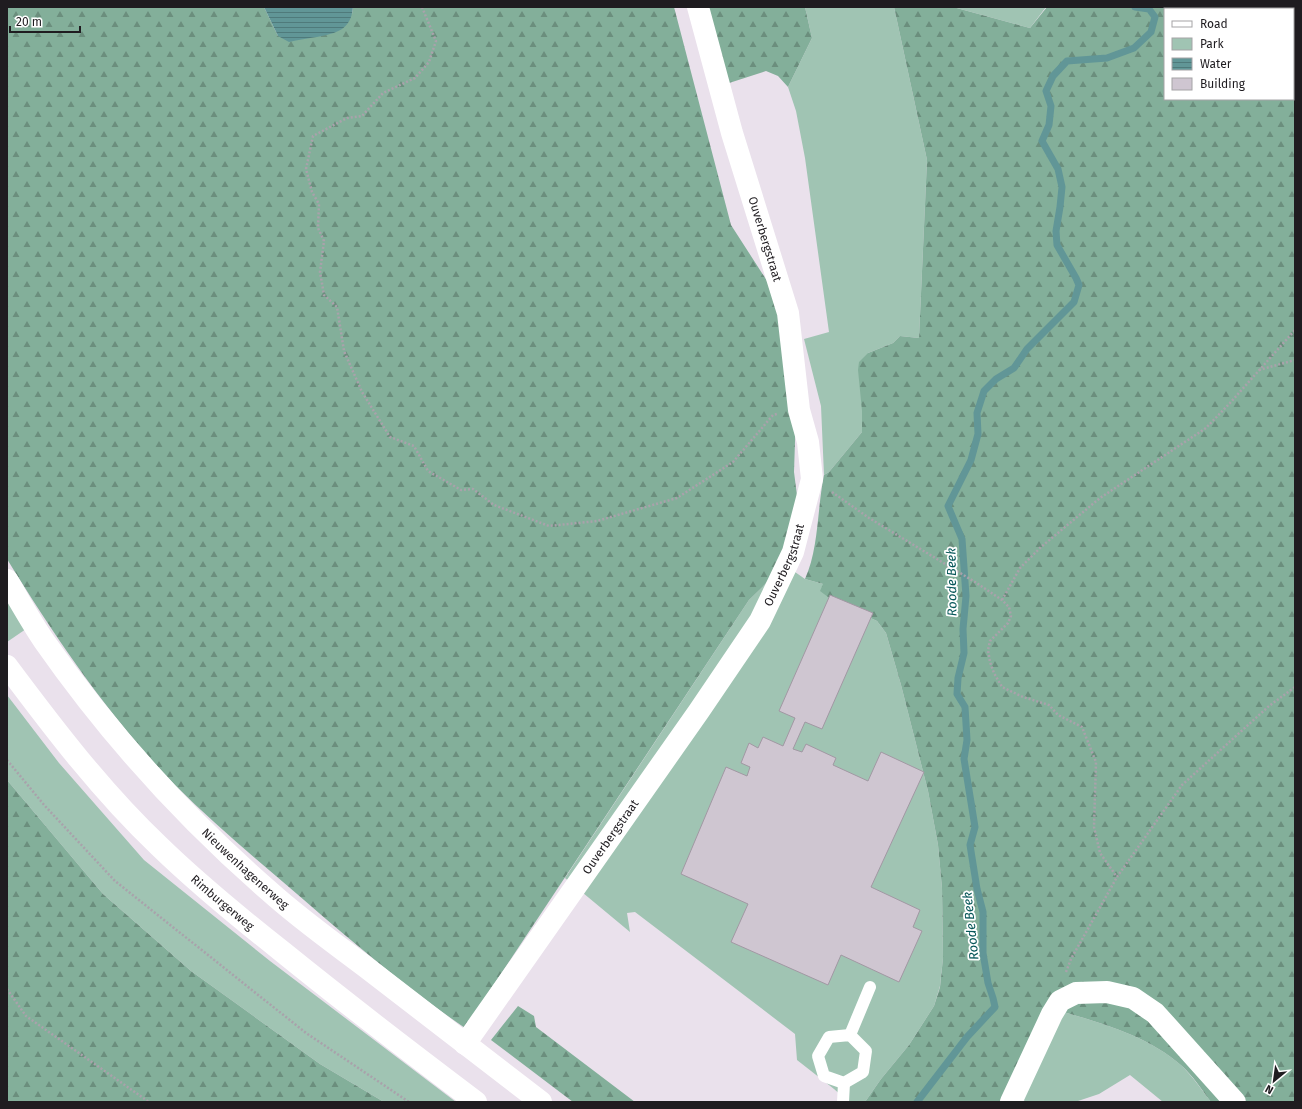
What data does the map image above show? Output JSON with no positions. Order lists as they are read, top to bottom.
{
  "streets": {
    "street": ["Ouverbergstraat", "Nieuwenhagenerweg", "Rimburgerweg"]
  },
  "crossings": [
    ["Ouverbergstraat", "Nieuwenhagenerweg"]
  ],
  "water": ["Roode Beek"],
  "legend": [
    "Road",
    "Park",
    "Water",
    "Building"
  ],
  "scale_bar": "20 m",
  "north": "bottom left"
}
